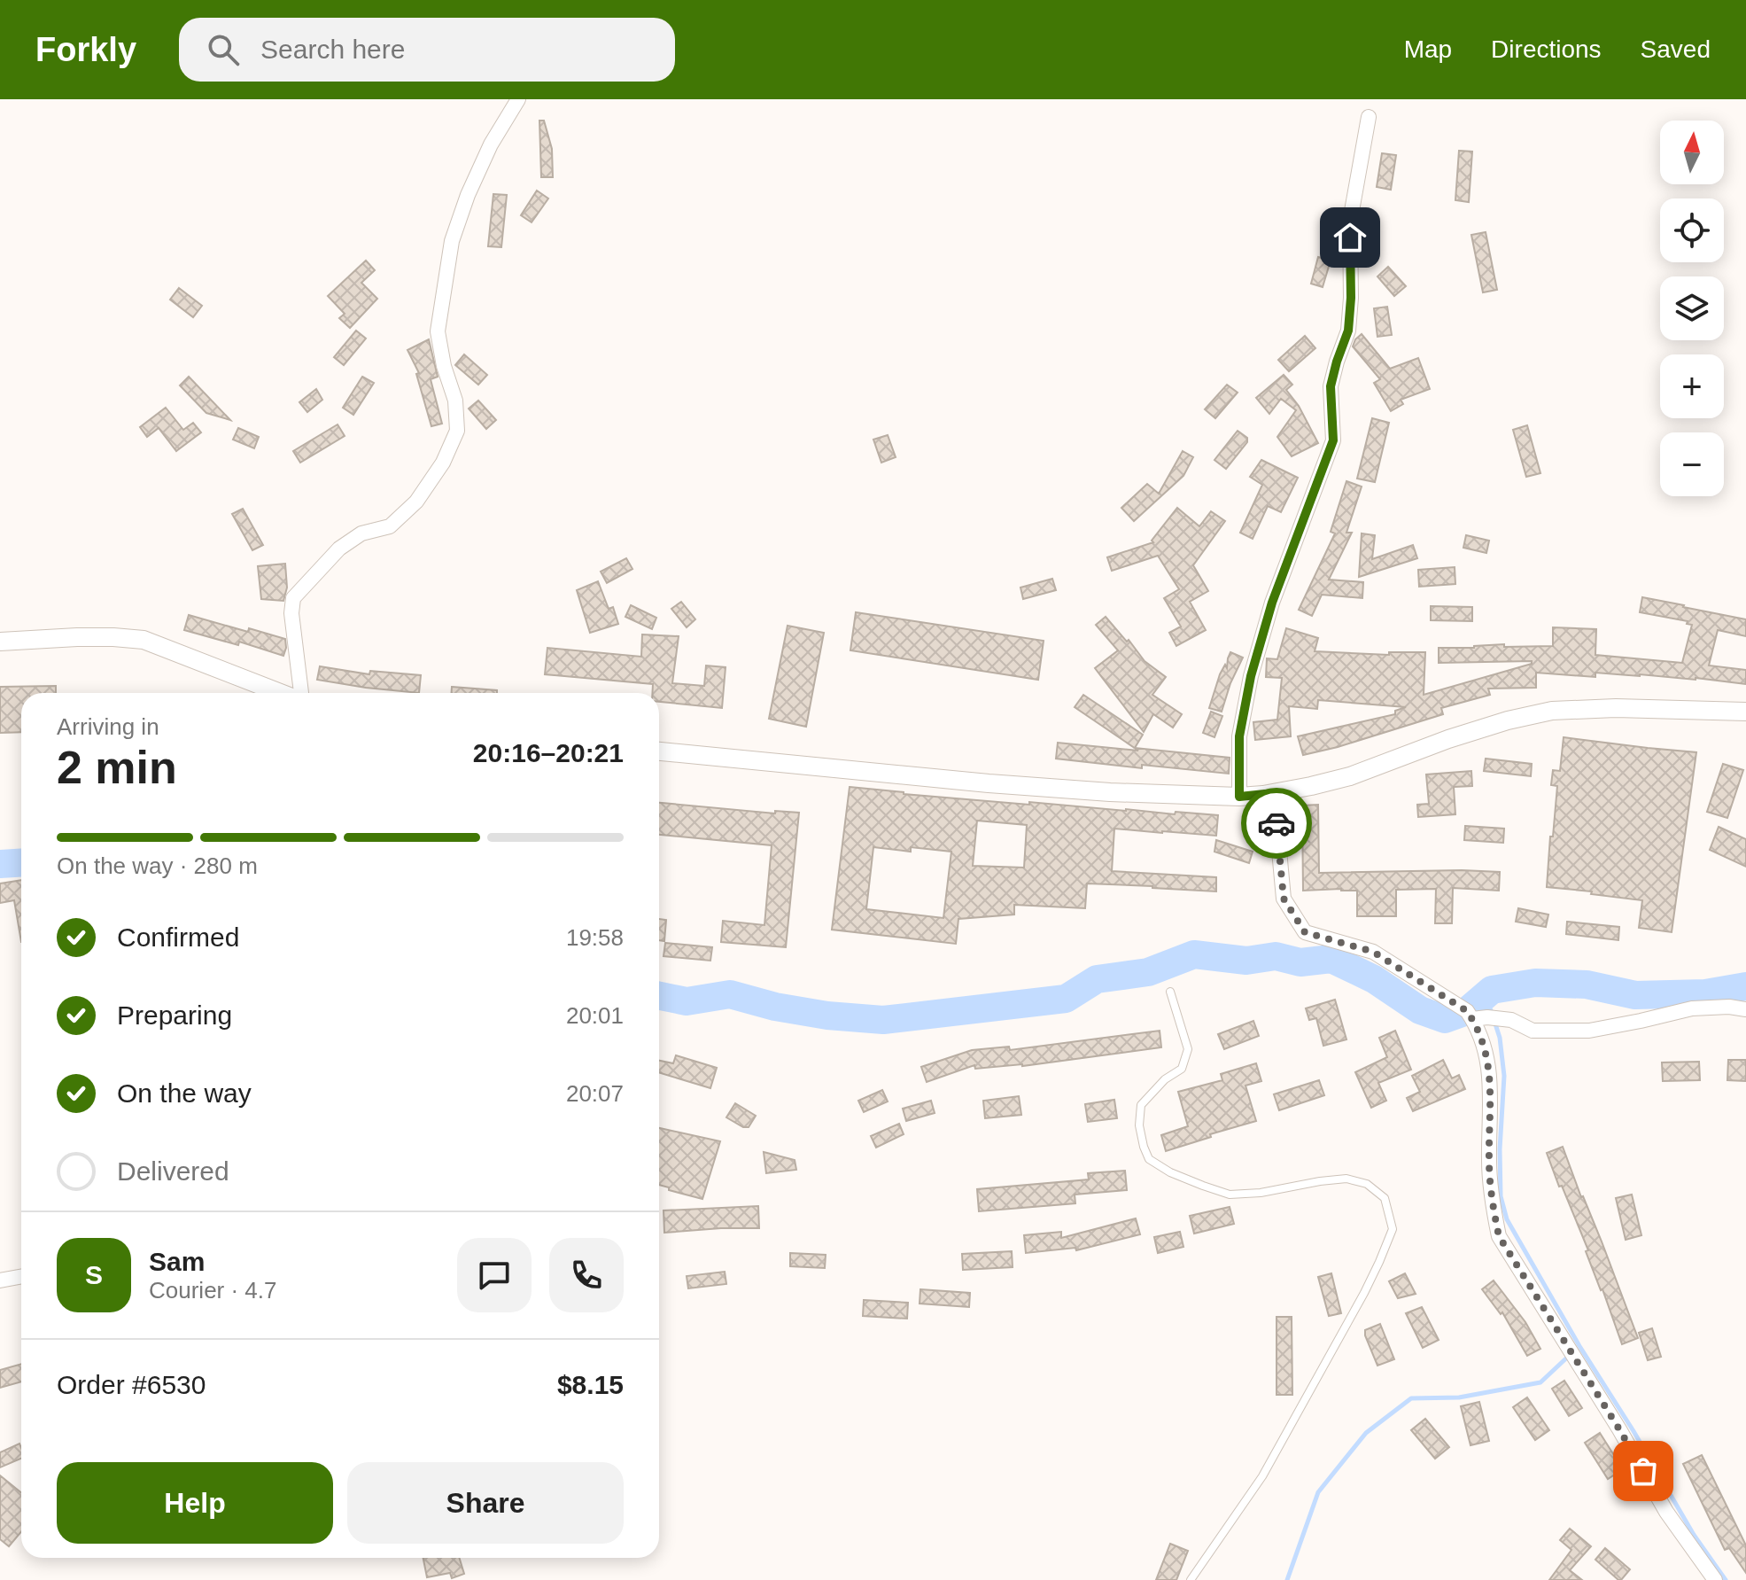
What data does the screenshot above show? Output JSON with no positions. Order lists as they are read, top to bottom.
{
  "north": "top",
  "page": {
    "header": "Forkly",
    "search": "Search here",
    "nav": ["Map", "Directions", "Saved"],
    "map_buttons": ["+", "−"],
    "heading": ["2 min", "Arriving in", "20:16–20:21"],
    "panel": [
      "Sam",
      "Courier · 4.7",
      "Order #6530",
      "$8.15"
    ],
    "bar": "On the way · 280 m",
    "list": [
      ["Confirmed", "19:58"],
      ["Preparing", "20:01"],
      ["On the way", "20:07"],
      "Delivered"
    ],
    "round": "S",
    "buttons": ["Help", "Share"]
  }
}
